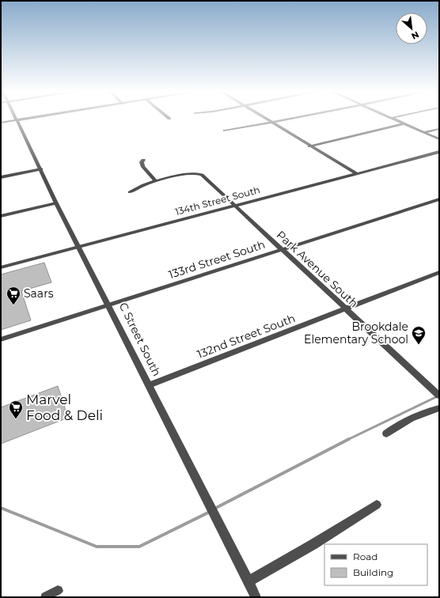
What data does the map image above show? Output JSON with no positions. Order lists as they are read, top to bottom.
{
  "streets": {
    "street": [
      "134th Street South",
      "133rd Street South",
      "Park Avenue South",
      "132nd Street South",
      "C Street South"
    ]
  },
  "crossings": [
    ["134th Street South", "Park Avenue South"],
    ["134th Street South", "C Street South"],
    ["133rd Street South", "Park Avenue South"],
    ["133rd Street South", "C Street South"],
    ["Park Avenue South", "132nd Street South"],
    ["132nd Street South", "C Street South"]
  ],
  "places": {
    "supermarket": ["Saars", "Marvel Food & Deli"],
    "school or university": ["Brookdale Elementary School"]
  },
  "legend": ["Road", "Building"],
  "north": "bottom right"
}
